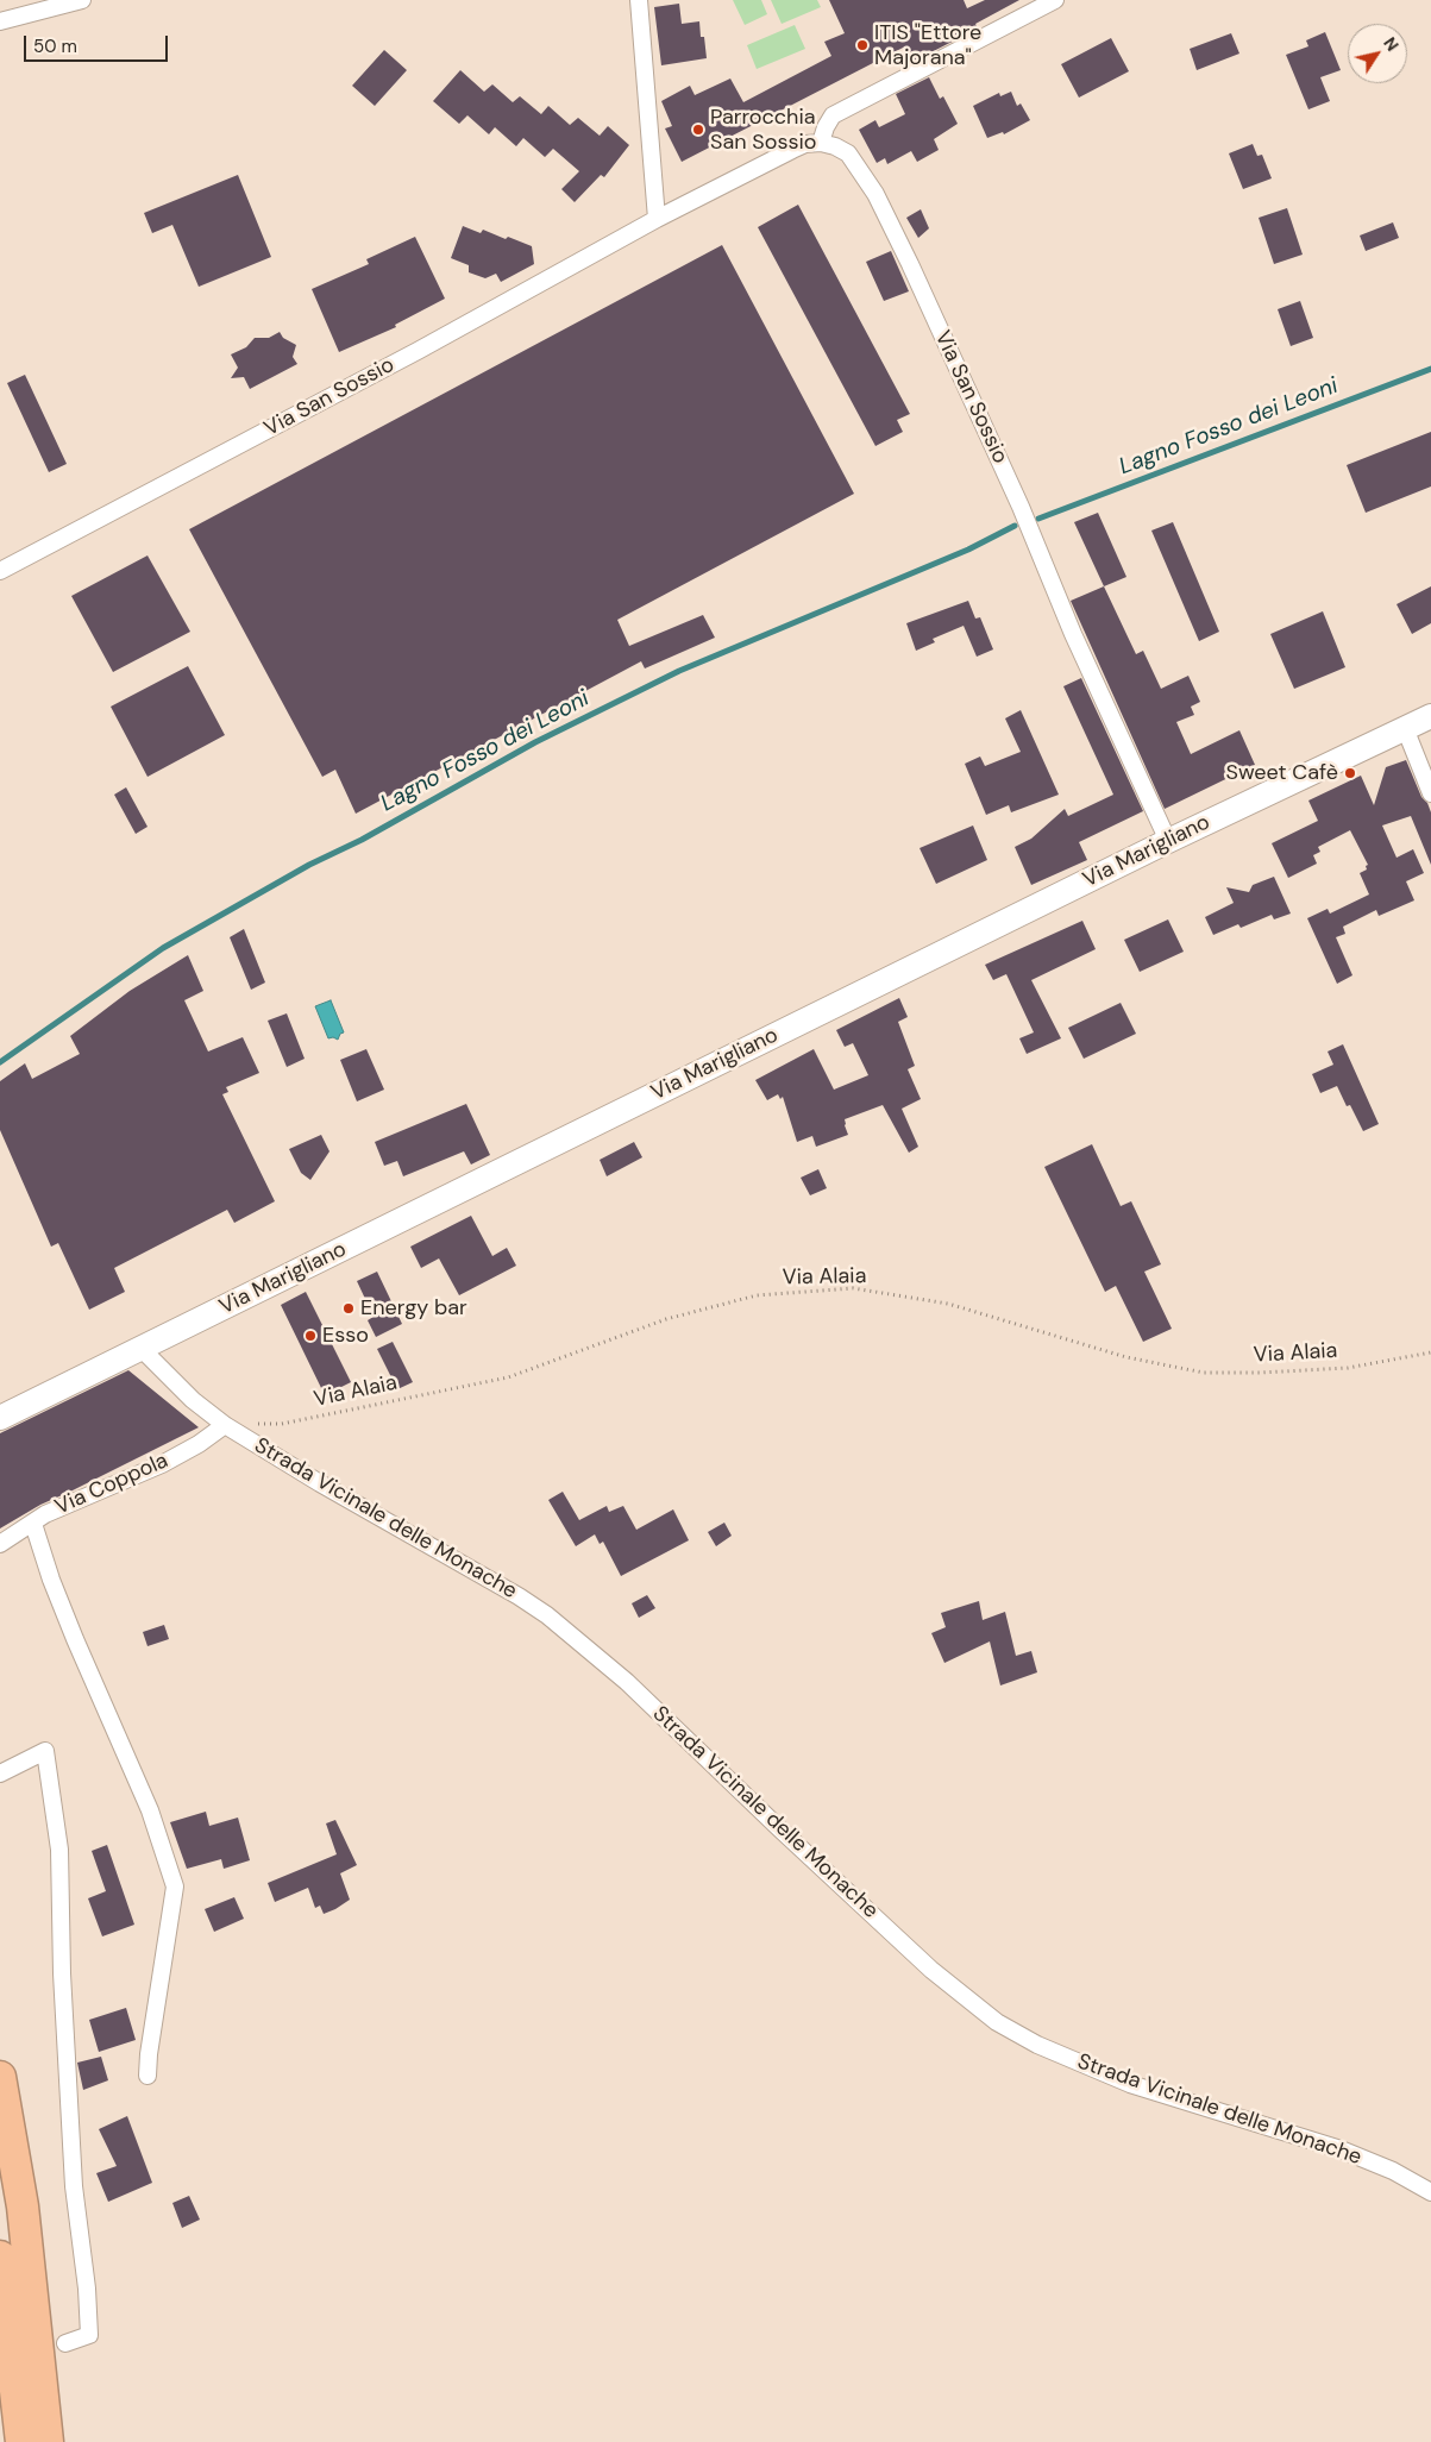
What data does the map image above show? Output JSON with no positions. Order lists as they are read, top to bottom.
{
  "streets": {
    "street": [
      "Via San Sossio",
      "Via Marigliano",
      "Via Coppola",
      "Strada Vicinale delle Monache"
    ],
    "path": ["Via Alaia"]
  },
  "crossings": [
    ["Via San Sossio", "Via Marigliano"],
    ["Via Marigliano", "Strada Vicinale delle Monache"],
    ["Via Alaia", "Via Coppola"],
    ["Via Alaia", "Strada Vicinale delle Monache"],
    ["Via Coppola", "Strada Vicinale delle Monache"]
  ],
  "water": ["Lagno Fosso dei Leoni"],
  "places": [
    "ITIS \"Ettore Majorana\"",
    "Parrocchia San Sossio",
    "Sweet Cafè",
    "Energy bar",
    "Esso"
  ],
  "scale_bar": "50 m",
  "north": "top right"
}
